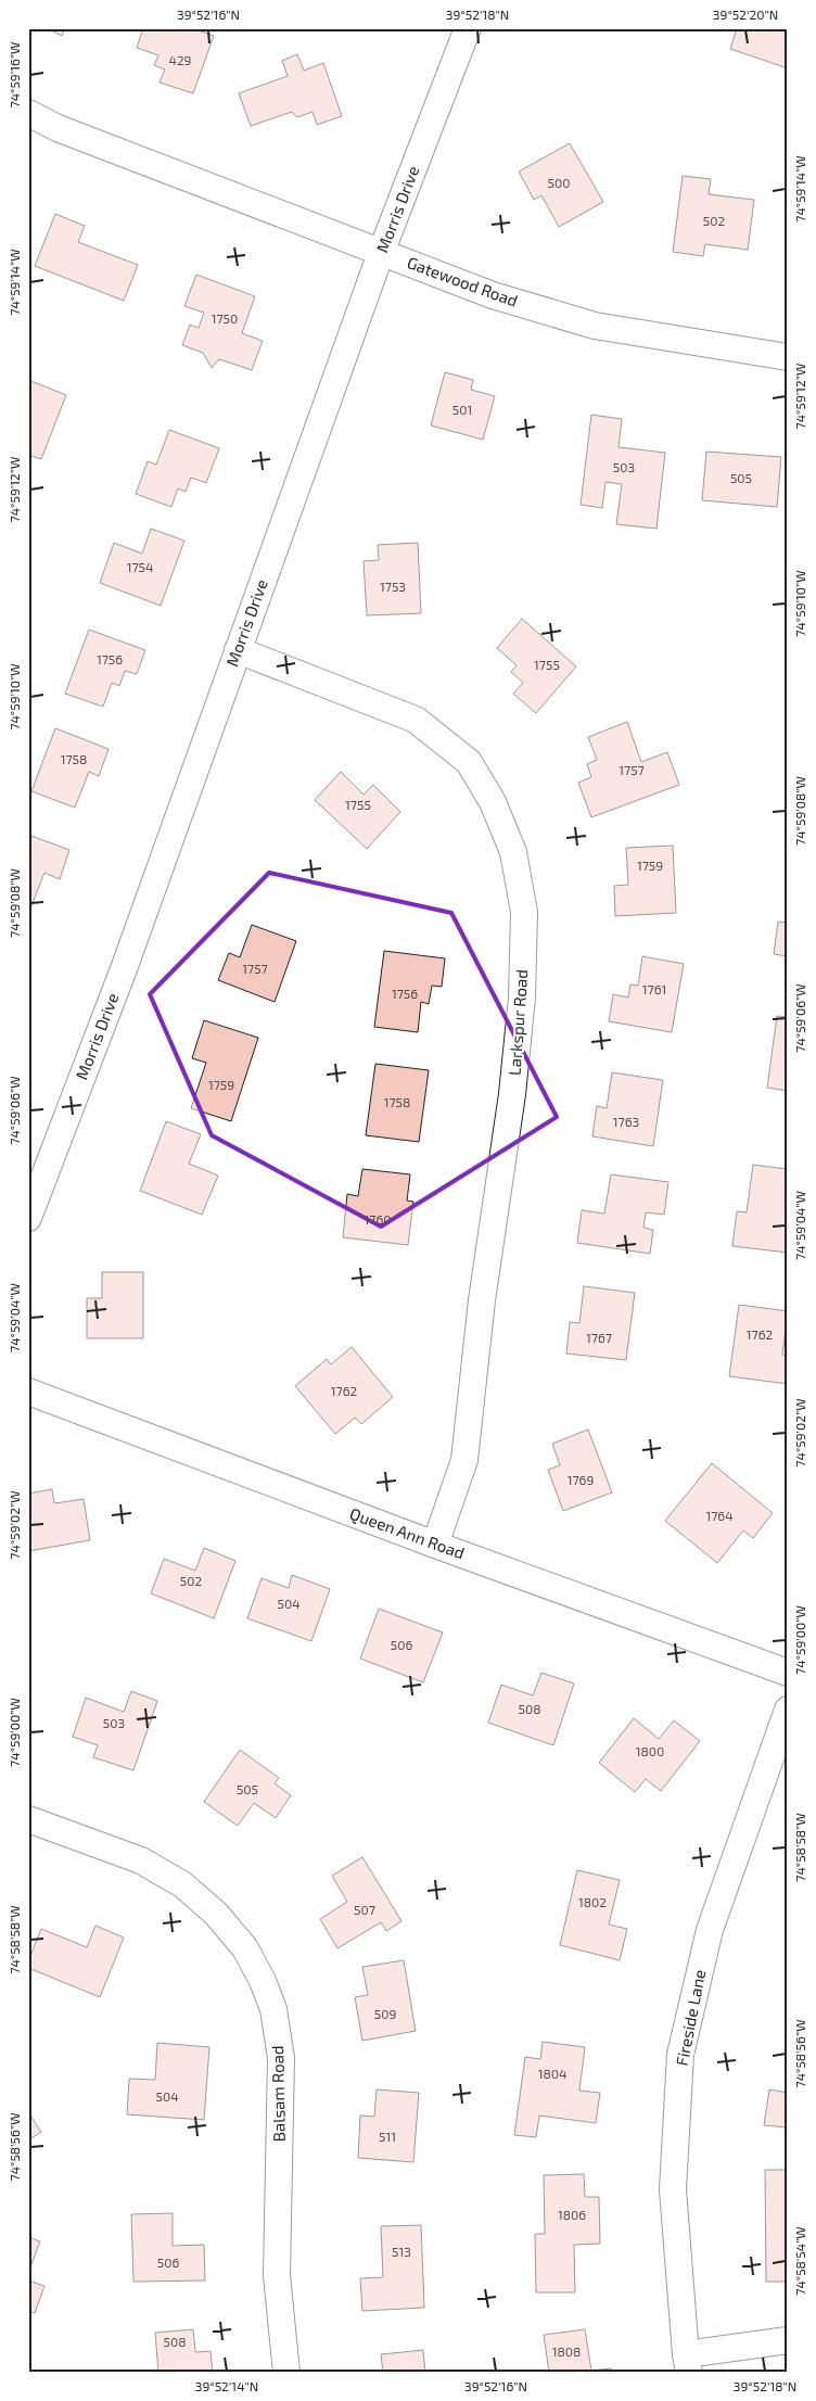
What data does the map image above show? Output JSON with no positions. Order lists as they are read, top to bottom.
{
  "streets": {
    "street": [
      "Morris Drive",
      "Gatewood Road",
      "Larkspur Road",
      "Queen Ann Road",
      "Fireside Lane",
      "Balsam Road"
    ]
  },
  "crossings": [
    ["Morris Drive", "Gatewood Road"],
    ["Morris Drive", "Larkspur Road"],
    ["Larkspur Road", "Queen Ann Road"]
  ],
  "house_numbers": [
    "429",
    "500",
    "502",
    "1750",
    "501",
    "503",
    "505",
    "1754",
    "1753",
    "1756",
    "1755",
    "1758",
    "1757",
    "1755",
    "1759",
    "1757",
    "1761",
    "1756",
    "1759",
    "1758",
    "1763",
    "1760",
    "1762",
    "1767",
    "1762",
    "1769",
    "1764",
    "502",
    "504",
    "506",
    "508",
    "503",
    "1800",
    "505",
    "1802",
    "507",
    "509",
    "1804",
    "504",
    "511",
    "1806",
    "513",
    "506",
    "508",
    "1808"
  ],
  "coordinates": [
    "39°52'16\"N",
    "39°52'18\"N",
    "39°52'20\"N",
    "74°59'16\"W",
    "74°59'14\"W",
    "74°59'12\"W",
    "74°59'10\"W",
    "74°59'08\"W",
    "74°59'06\"W",
    "74°59'04\"W",
    "74°59'02\"W",
    "74°59'00\"W",
    "74°58'58\"W",
    "74°58'56\"W",
    "74°58'54\"W",
    "39°52'14\"N"
  ]
}
